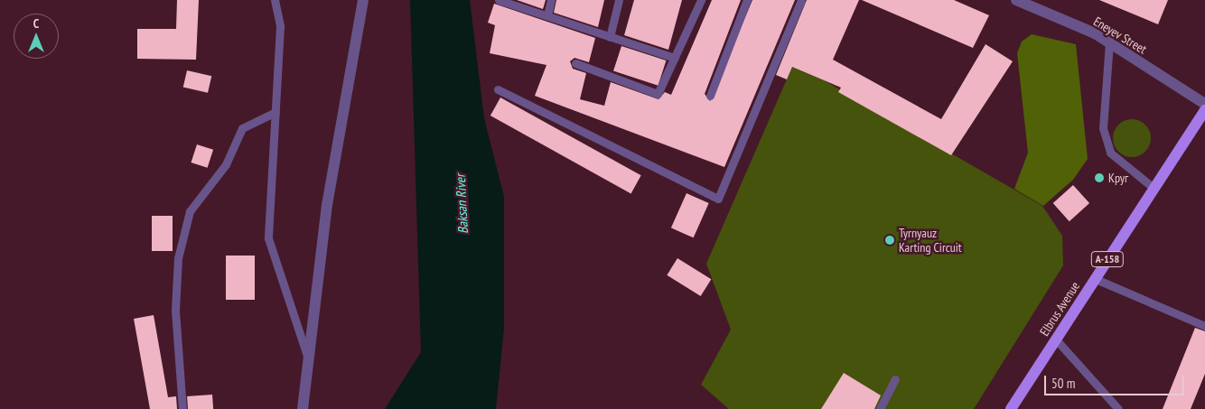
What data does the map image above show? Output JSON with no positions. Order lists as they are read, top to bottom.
{
  "streets": {
    "main road": ["А-158", "Elbrus Avenue"],
    "street": ["Eneyev Street"]
  },
  "water": ["Baksan River"],
  "places": ["Круг", "Tyrnyauz Karting Circuit"],
  "scale_bar": "50 m",
  "north": "top"
}
